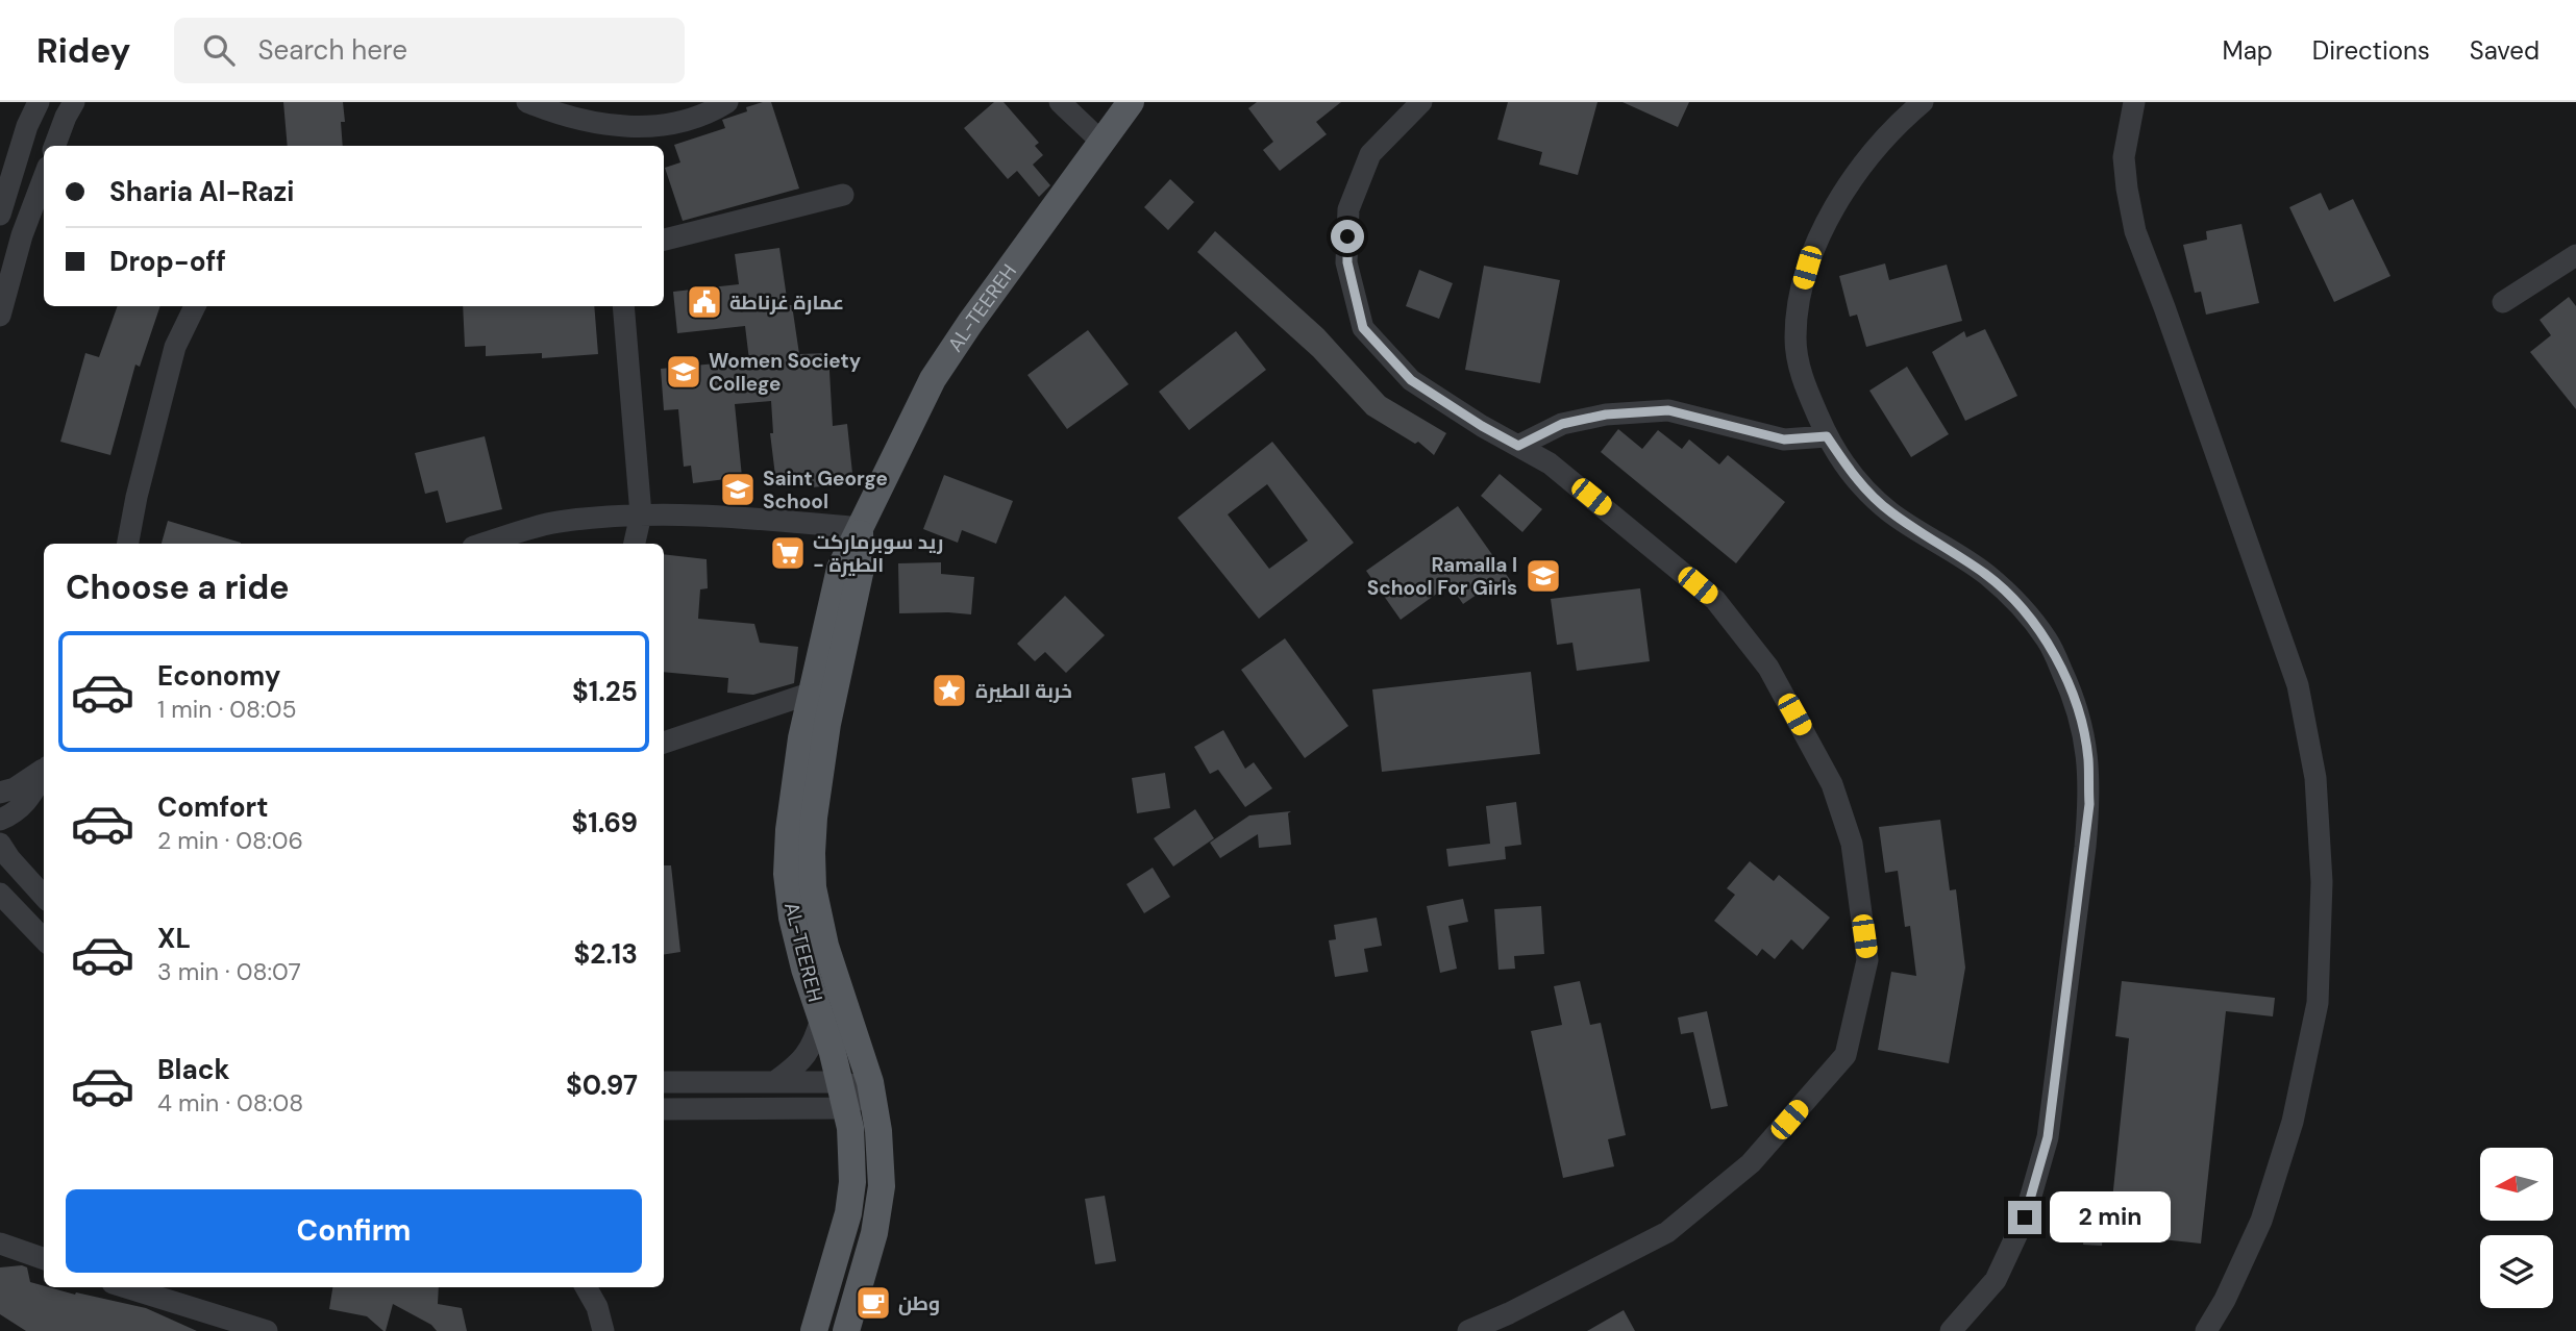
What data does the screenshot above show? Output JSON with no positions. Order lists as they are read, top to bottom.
{
  "streets": {
    "main road": ["AL-TEEREH"]
  },
  "places": {
    "public building": ["عمارة غرناطة"],
    "school or university": ["Women Society College", "Saint George School", "Ramalla l School For Girls"],
    "supermarket": ["ريد سوبرماركت - الطيرة"],
    "place": ["خربة الطيرة"],
    "cafe": ["وطن"]
  },
  "north": "left",
  "page": {
    "header": "Ridey",
    "search": "Search here",
    "nav": ["Map", "Directions", "Saved"],
    "banner": ["Sharia Al-Razi", "Drop-off"],
    "heading": "Choose a ride",
    "list": [
      {
        "name": "Economy",
        "note": "1 min · 08:05",
        "value": "$1.25"
      },
      {
        "name": "Comfort",
        "note": "2 min · 08:06",
        "value": "$1.69"
      },
      {
        "name": "XL",
        "note": "3 min · 08:07",
        "value": "$2.13"
      },
      {
        "name": "Black",
        "note": "4 min · 08:08",
        "value": "$0.97"
      }
    ],
    "buttons": "Confirm",
    "bubble": "2 min"
  }
}
